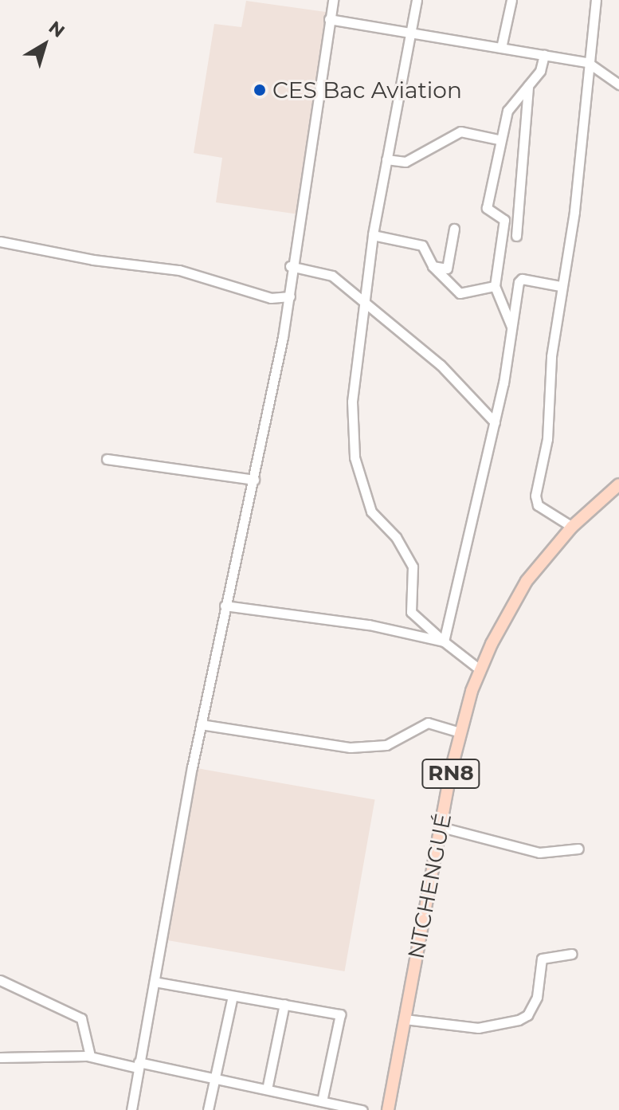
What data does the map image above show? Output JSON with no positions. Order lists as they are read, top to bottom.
{
  "streets": {
    "main road": ["RN8", "NTCHENGUÉ"]
  },
  "places": ["CES Bac Aviation"],
  "north": "top right"
}
